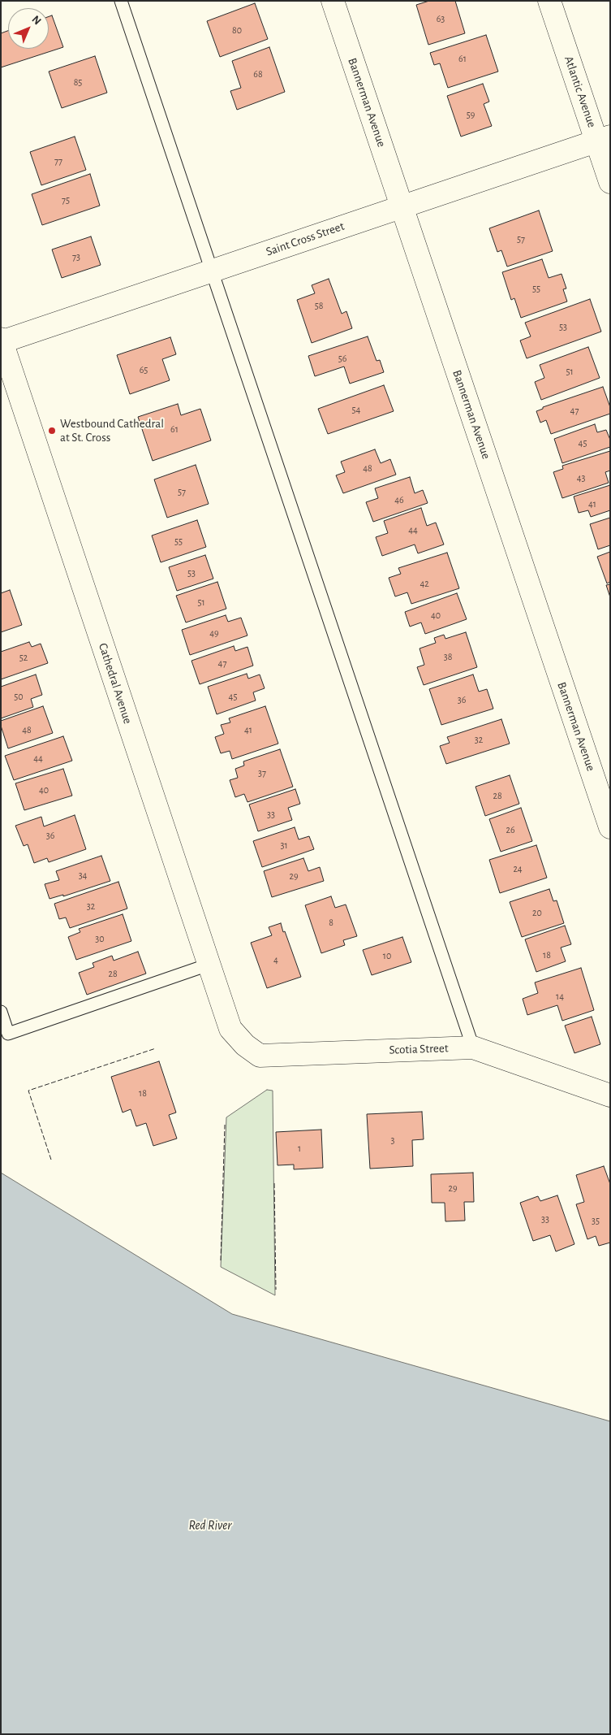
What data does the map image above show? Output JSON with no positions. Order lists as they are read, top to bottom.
{
  "streets": {
    "street": [
      "Atlantic Avenue",
      "Bannerman Avenue",
      "Saint Cross Street",
      "Cathedral Avenue",
      "Scotia Street"
    ]
  },
  "crossings": [
    ["Atlantic Avenue", "Saint Cross Street"],
    ["Bannerman Avenue", "Saint Cross Street"],
    ["Saint Cross Street", "Cathedral Avenue"],
    ["Cathedral Avenue", "Scotia Street"]
  ],
  "water": ["Red River"],
  "places": ["Westbound Cathedral at St. Cross"],
  "house_numbers": [
    "63",
    "80",
    "61",
    "68",
    "85",
    "59",
    "77",
    "75",
    "57",
    "73",
    "55",
    "58",
    "53",
    "56",
    "65",
    "51",
    "54",
    "47",
    "61",
    "45",
    "48",
    "43",
    "57",
    "46",
    "41",
    "44",
    "55",
    "53",
    "42",
    "51",
    "40",
    "49",
    "38",
    "52",
    "47",
    "50",
    "45",
    "36",
    "48",
    "41",
    "32",
    "44",
    "37",
    "40",
    "28",
    "33",
    "26",
    "36",
    "31",
    "24",
    "34",
    "29",
    "32",
    "20",
    "8",
    "30",
    "18",
    "10",
    "4",
    "28",
    "14",
    "18",
    "3",
    "1",
    "29",
    "33",
    "35"
  ],
  "north": "top right"
}
